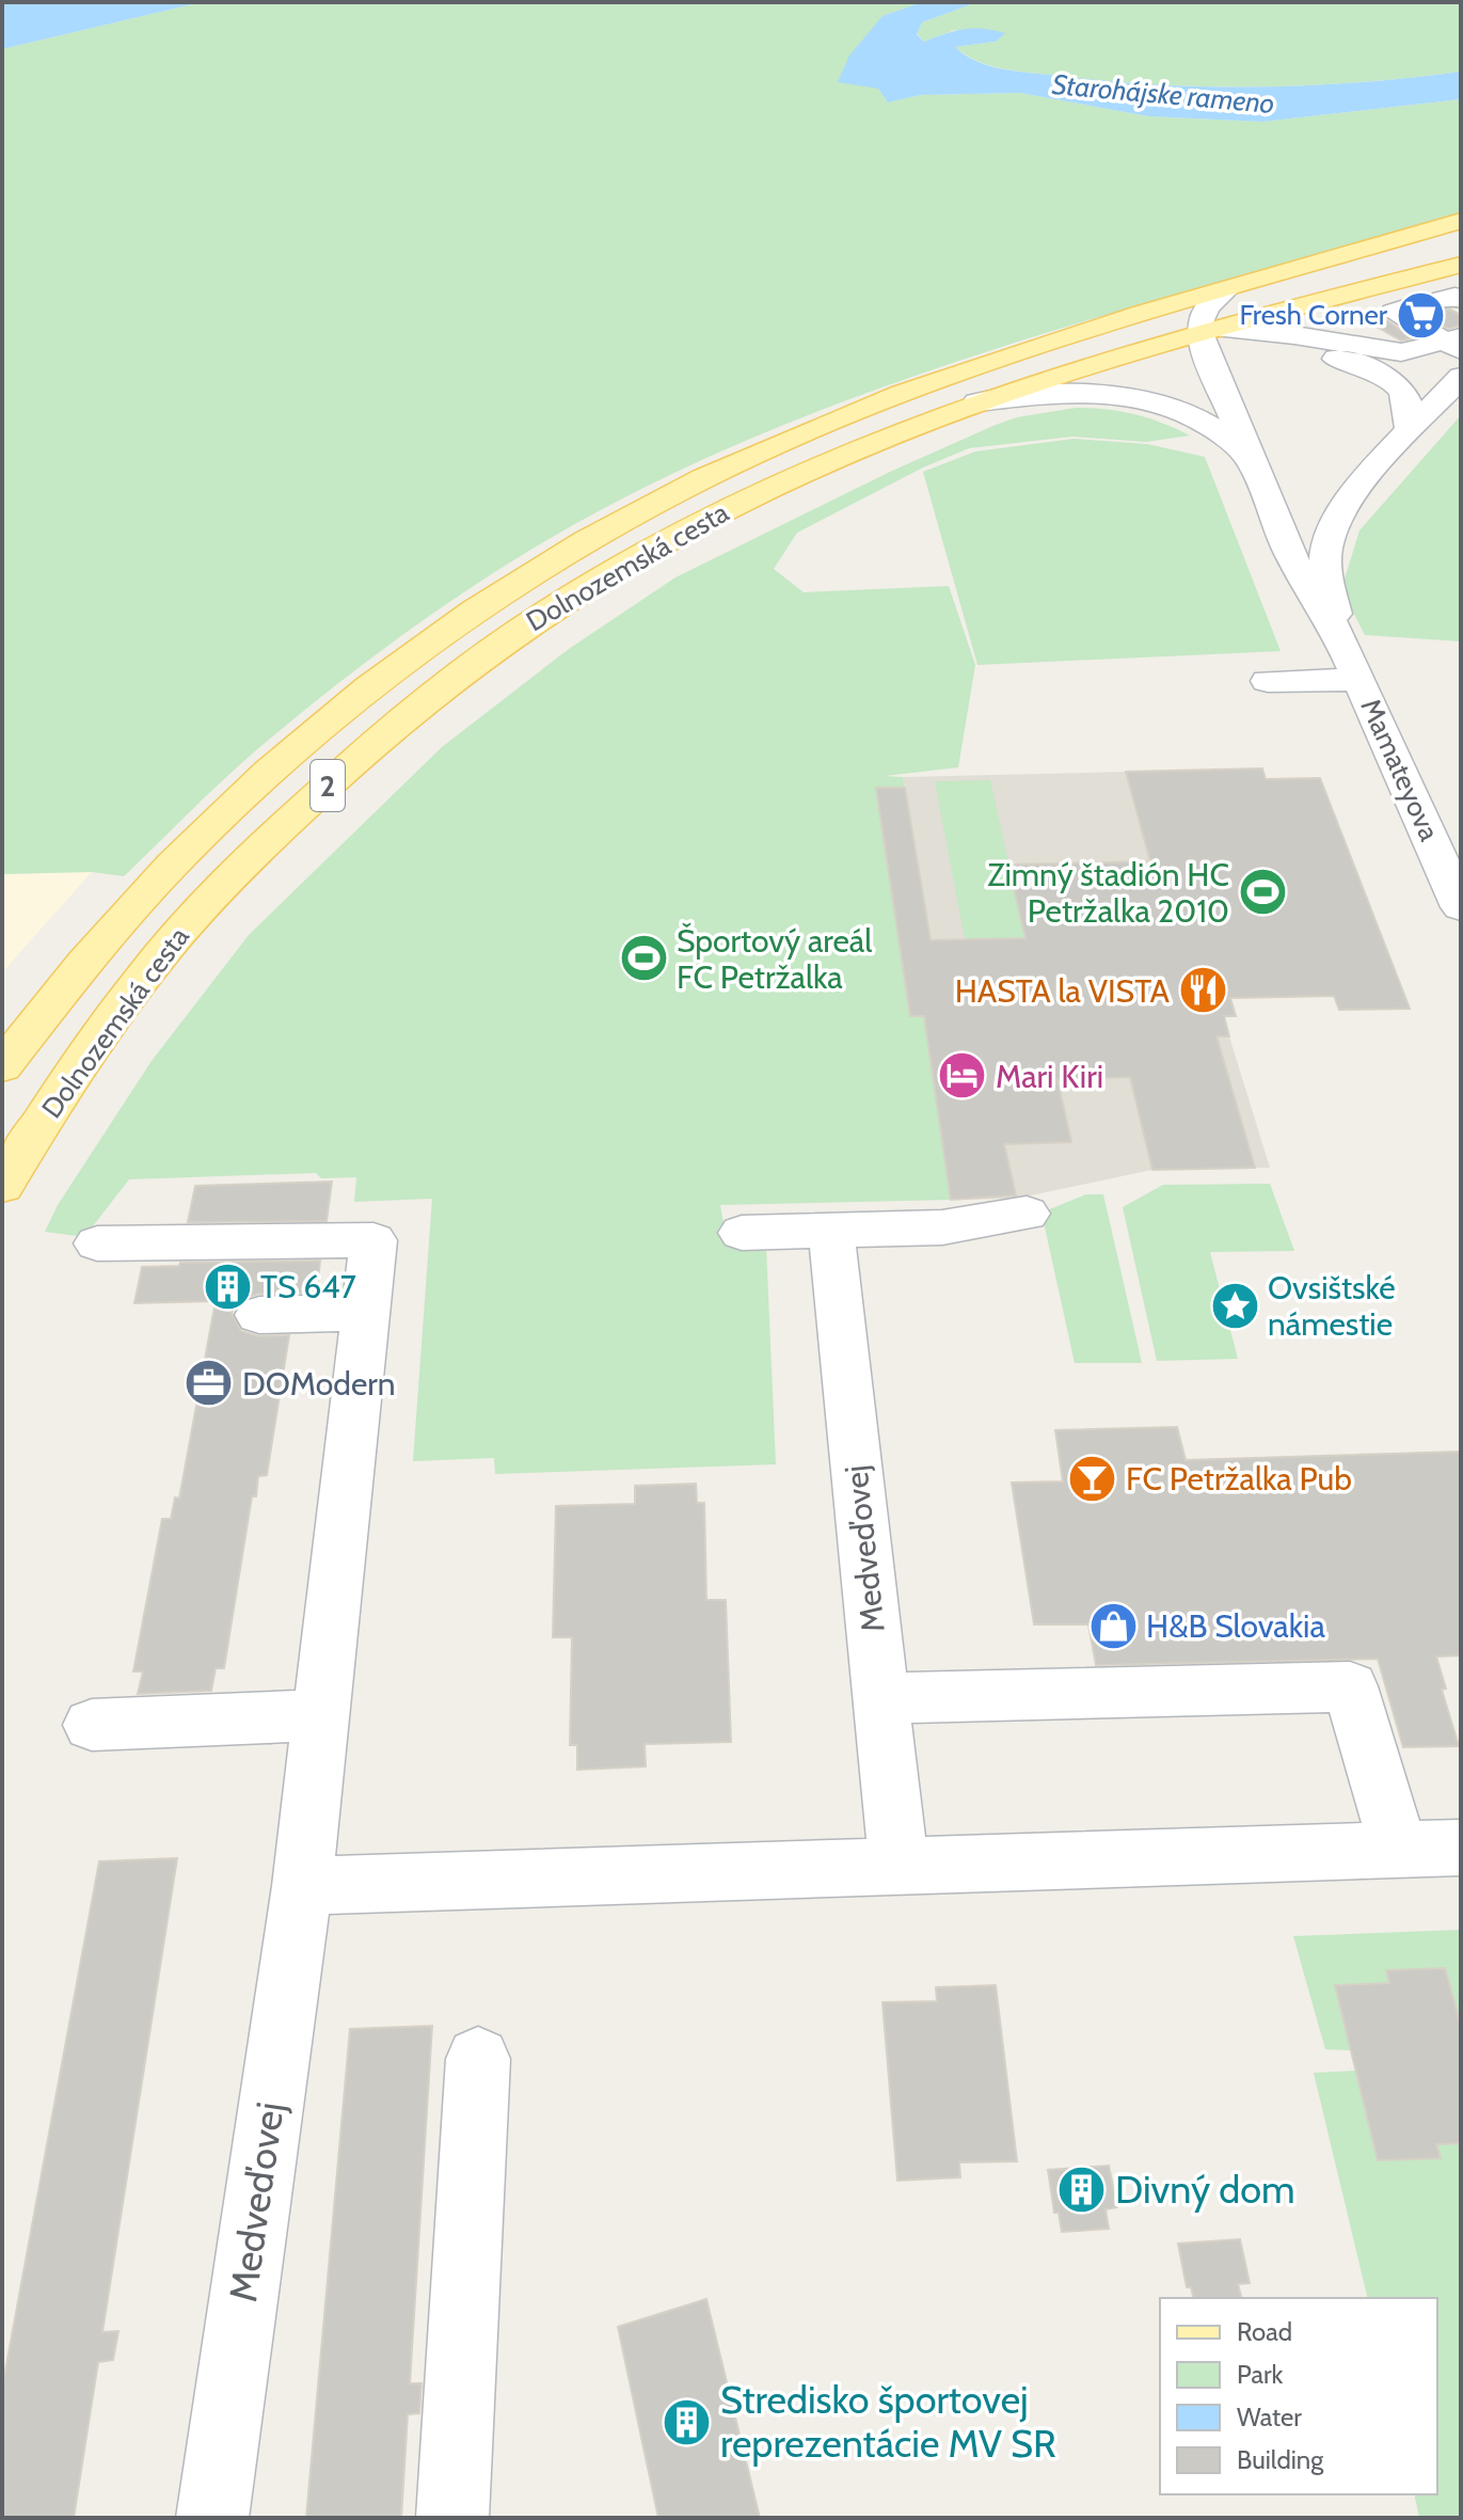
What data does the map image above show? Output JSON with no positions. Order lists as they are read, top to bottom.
{
  "streets": {
    "main road": ["Dolnozemská cesta", "2"],
    "street": ["Mamateyova", "Medveďovej"]
  },
  "crossings": [
    ["Dolnozemská cesta", "Mamateyova"]
  ],
  "water": ["Starohájske rameno"],
  "places": {
    "supermarket": ["Fresh Corner"],
    "sports": ["Zimný štadión HC Petržalka 2010", "Športový areál FC Petržalka"],
    "restaurant": ["HASTA la VISTA"],
    "hotel": ["Mari Kiri"],
    "building": ["TS 647", "Divný dom", "Stredisko športovej reprezentácie MV SR"],
    "place": ["Ovsištské námestie"],
    "office": ["DOModern"],
    "bar": ["FC Petržalka Pub"],
    "shop": ["H&B Slovakia"]
  },
  "legend": [
    "Road",
    "Park",
    "Water",
    "Building"
  ]
}
